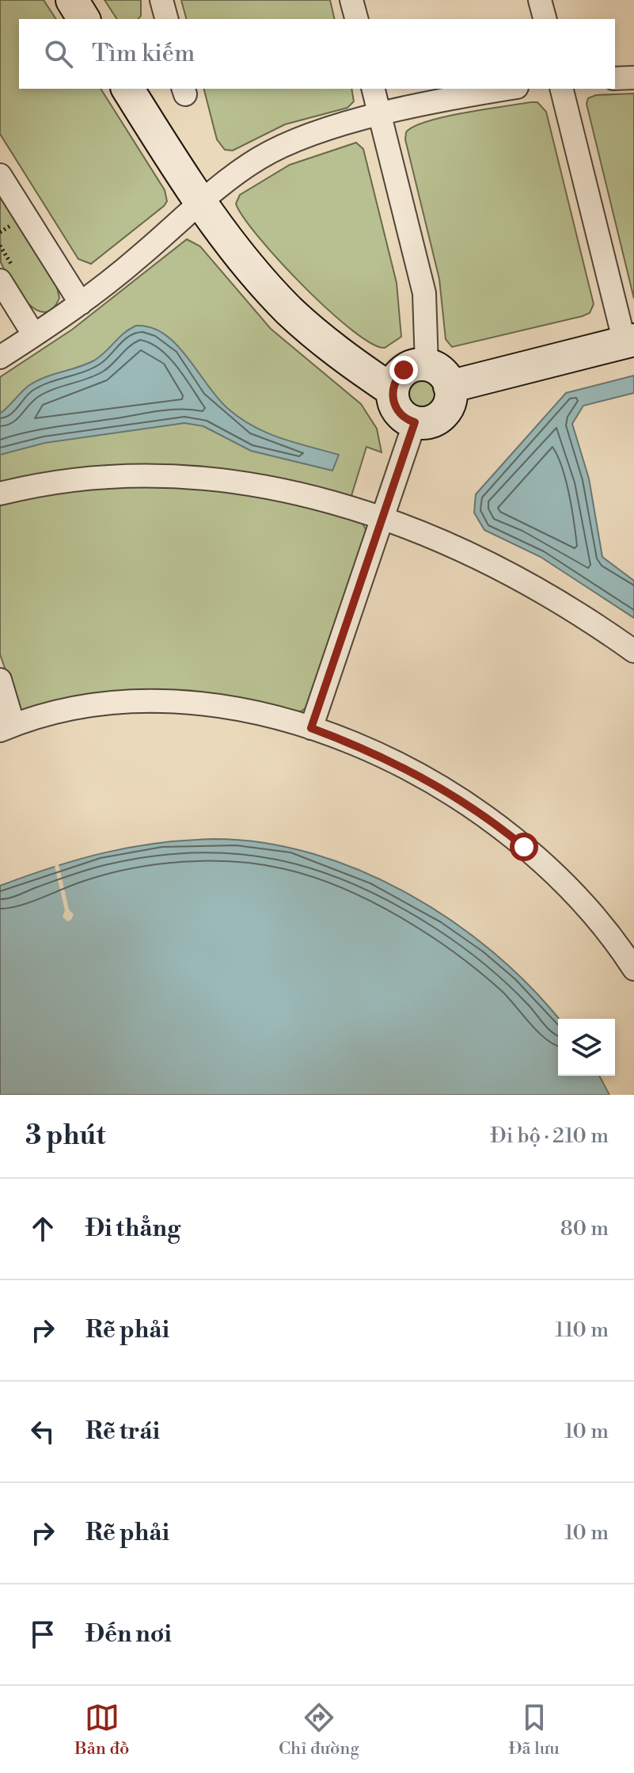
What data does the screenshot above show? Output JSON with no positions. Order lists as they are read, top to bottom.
{
  "page": {
    "search": "Tìm kiếm",
    "heading": ["3 phút", "Đi bộ · 210 m"],
    "list": [
      ["Đi thẳng", "80 m"],
      ["Rẽ phải", "110 m"],
      ["Rẽ trái", "10 m"],
      ["Rẽ phải", "10 m"],
      "Đến nơi"
    ],
    "nav": ["Bản đồ", "Chỉ đường", "Đã lưu"]
  }
}
